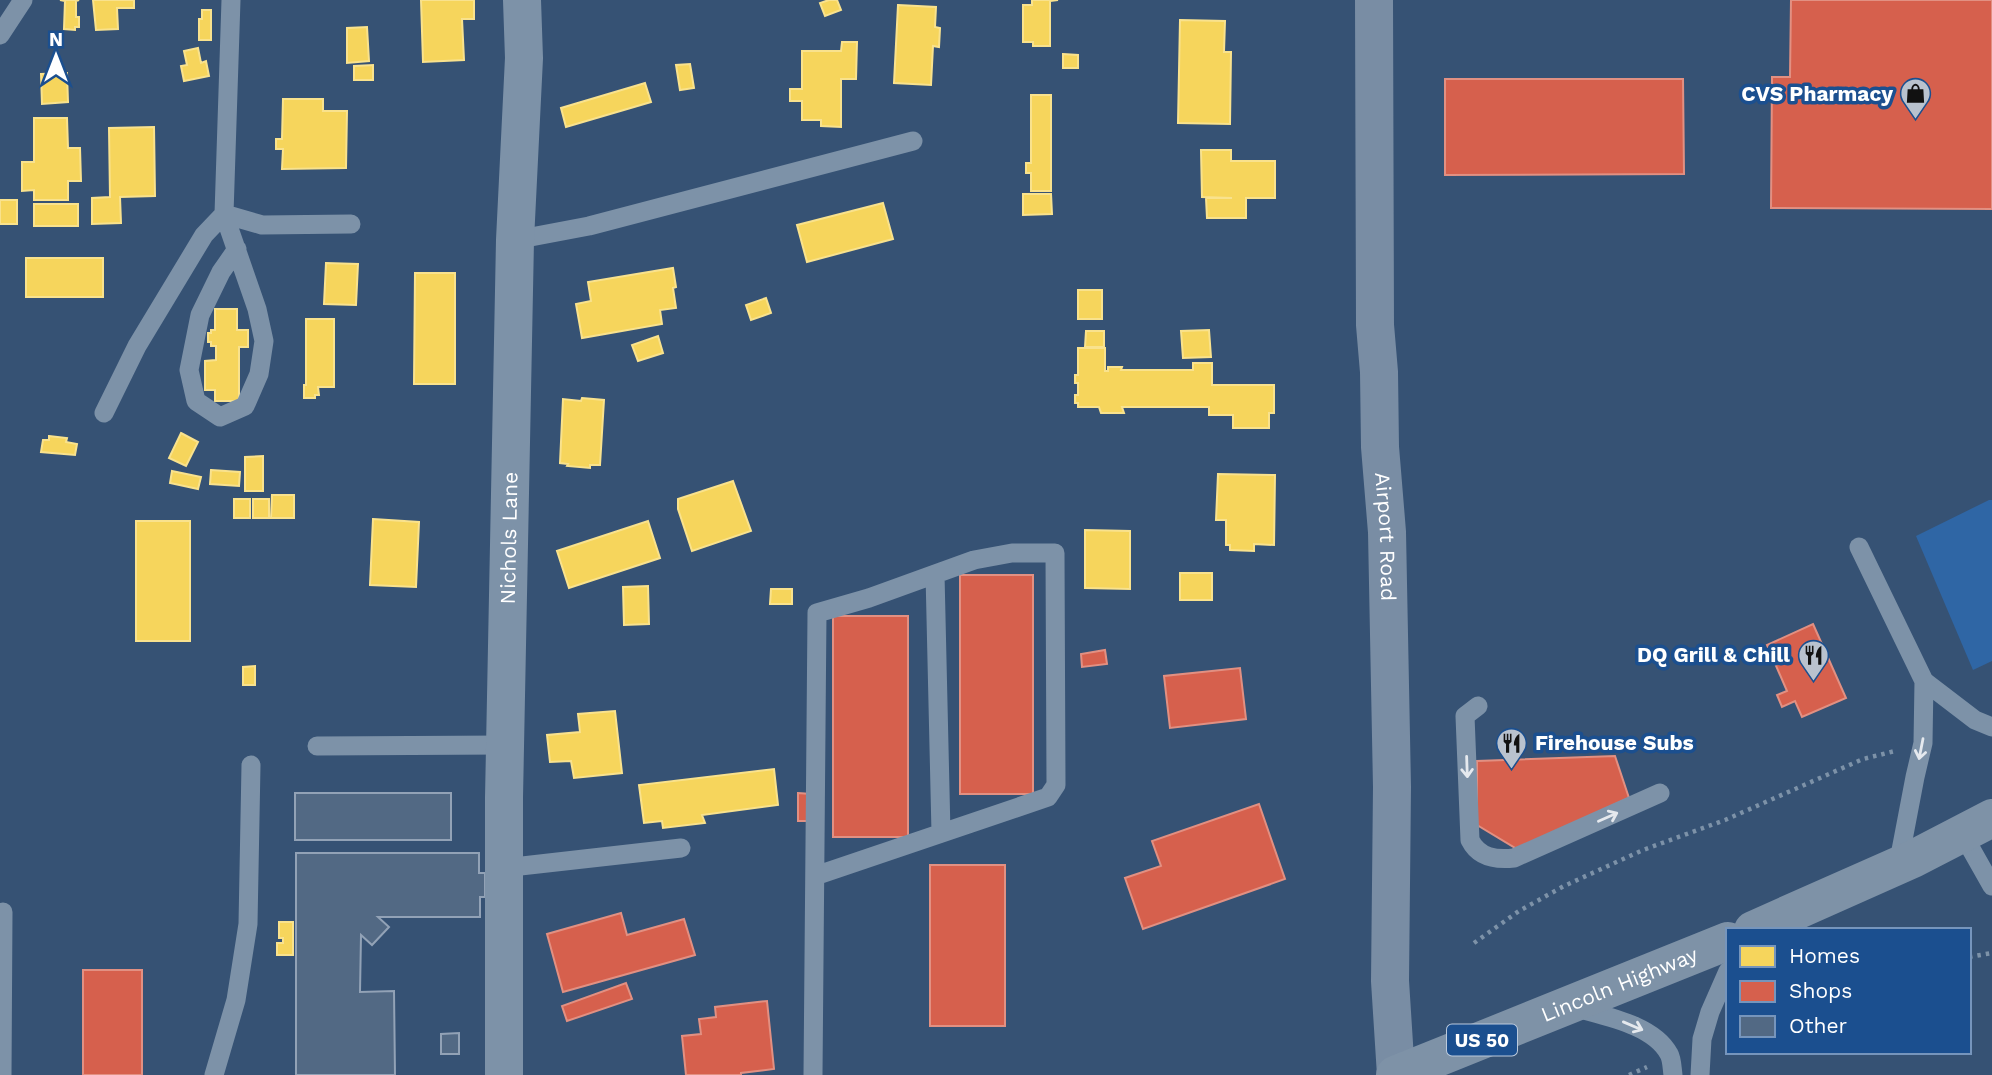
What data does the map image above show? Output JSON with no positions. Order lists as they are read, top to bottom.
{
  "streets": {
    "highway": ["Lincoln Highway", "US 50"],
    "street": ["Nichols Lane", "Airport Road"]
  },
  "crossings": [
    ["Airport Road", "Lincoln Highway"]
  ],
  "places": {
    "shop": ["CVS Pharmacy"],
    "restaurant": ["DQ Grill & Chill", "Firehouse Subs"]
  },
  "legend": ["Homes", "Shops", "Other"],
  "north": "top"
}
